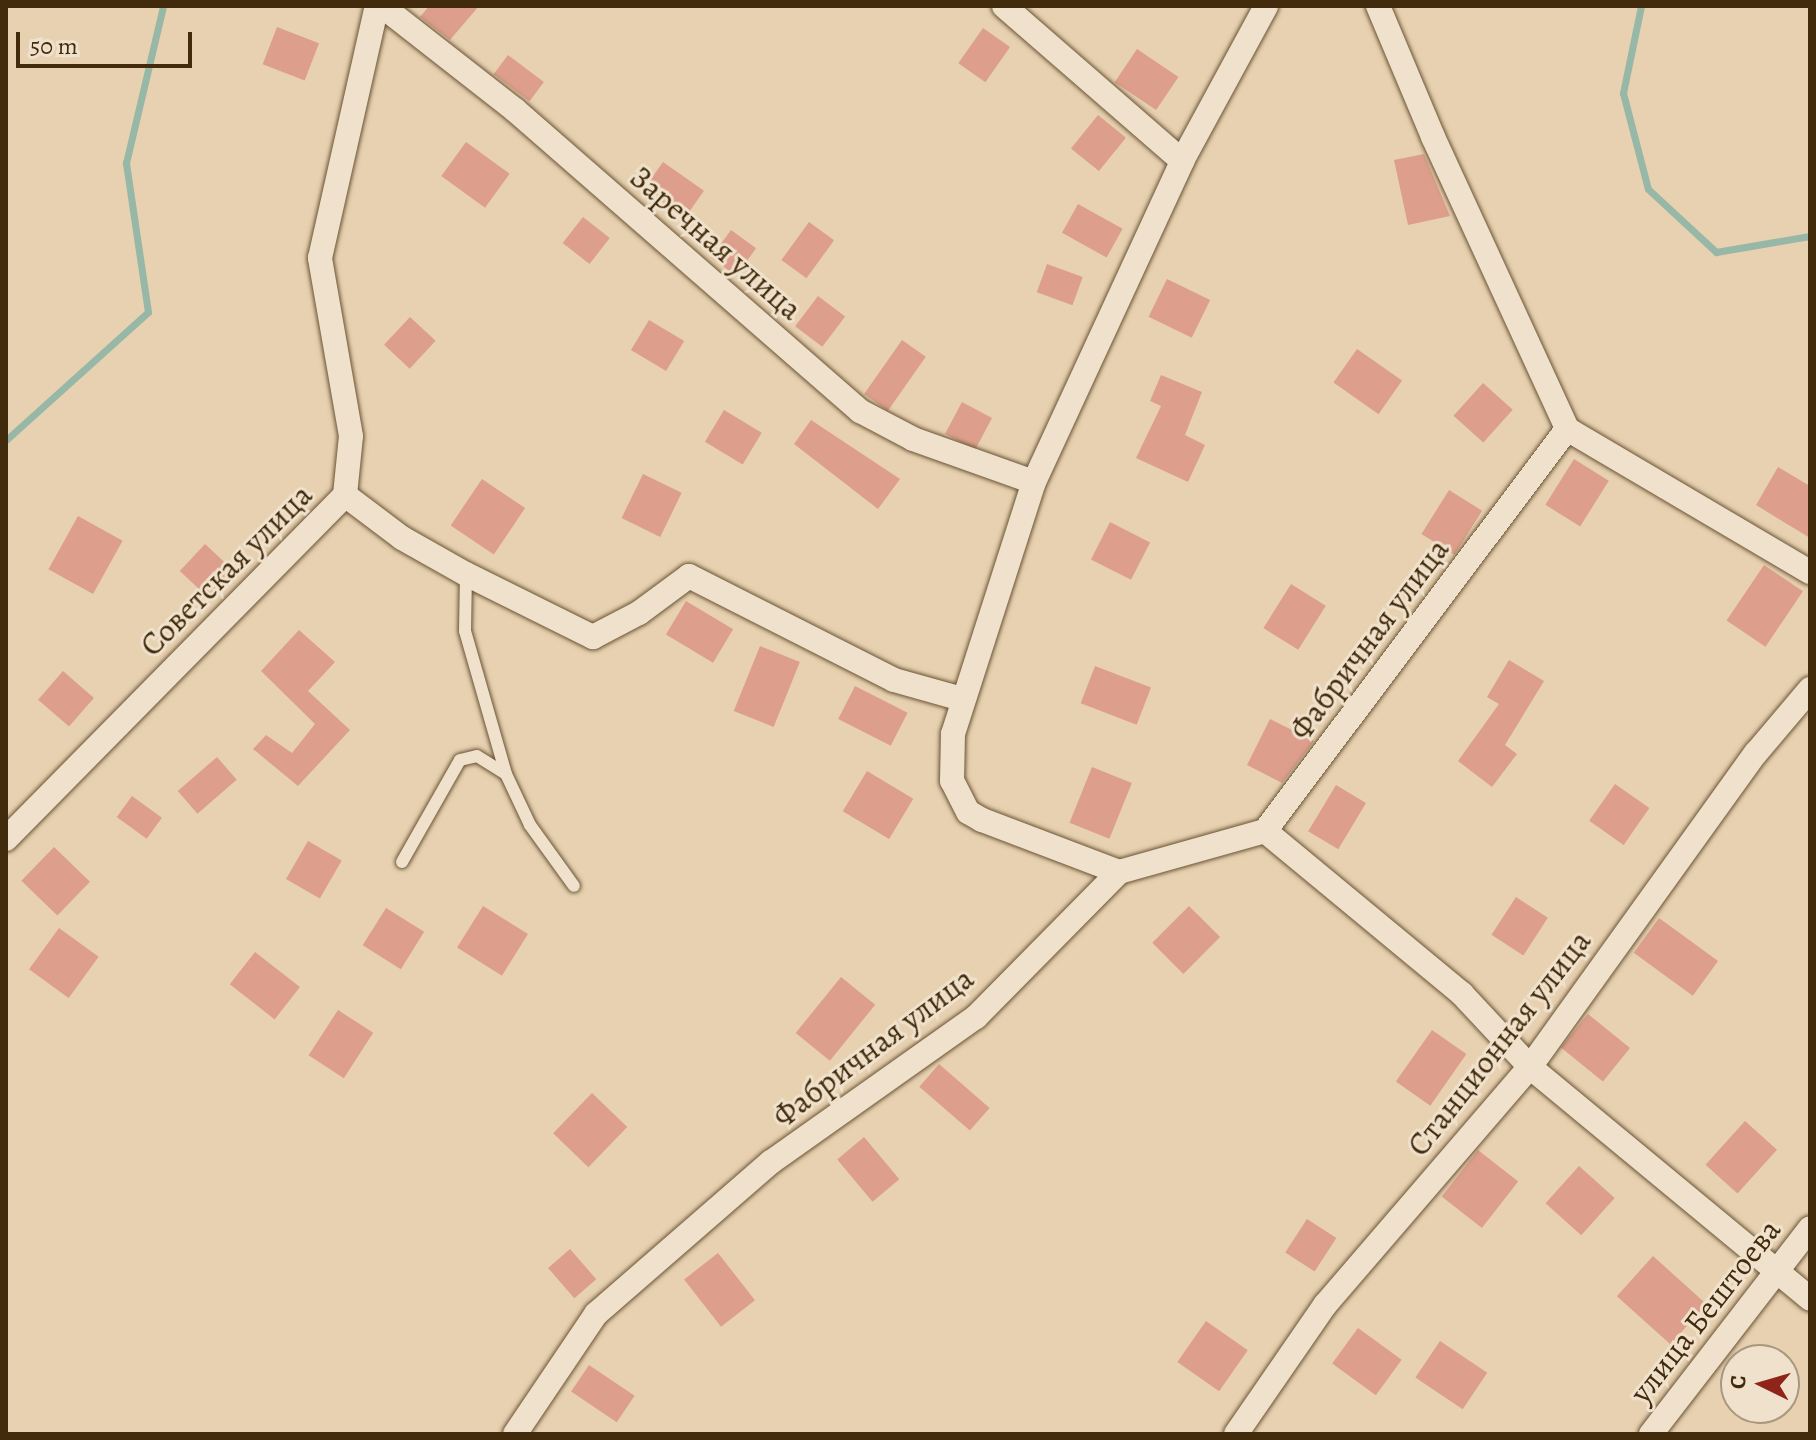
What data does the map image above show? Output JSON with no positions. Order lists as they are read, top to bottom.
{
  "streets": {
    "street": [
      "Заречная улица",
      "Советская улица",
      "Фабричная улица",
      "Станционная улица",
      "улица Бештоева"
    ]
  },
  "crossings": [
    ["Заречная улица", "Советская улица"]
  ],
  "scale_bar": "50 m",
  "north": "left"
}
